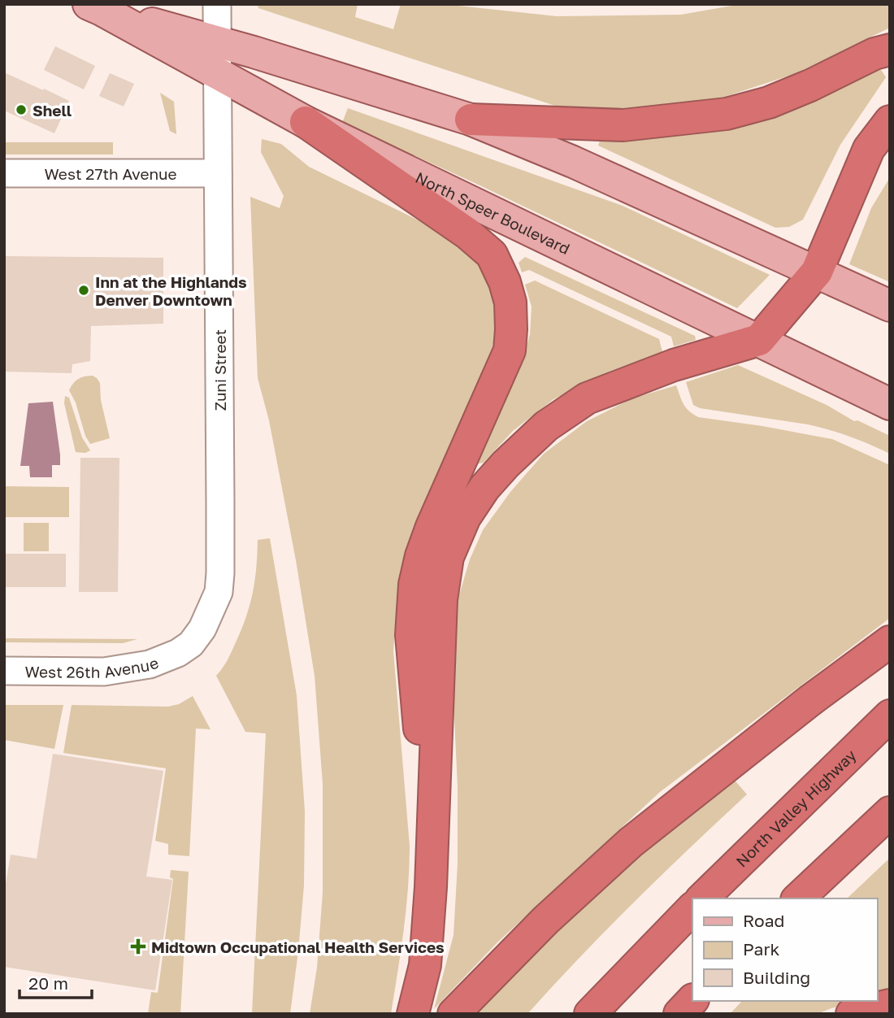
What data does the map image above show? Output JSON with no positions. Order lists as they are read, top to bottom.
{
  "streets": {
    "highway": ["North Valley Highway"],
    "main road": ["North Speer Boulevard"],
    "street": ["West 27th Avenue", "Zuni Street", "West 26th Avenue"]
  },
  "crossings": [
    ["West 27th Avenue", "Zuni Street"],
    ["North Speer Boulevard", "Zuni Street"],
    ["Zuni Street", "West 26th Avenue"]
  ],
  "places": {
    "other": ["Shell", "Inn at the Highlands Denver Downtown"],
    "health": ["Midtown Occupational Health Services"]
  },
  "legend": ["Road", "Park", "Building"],
  "scale_bar": "20 m"
}
